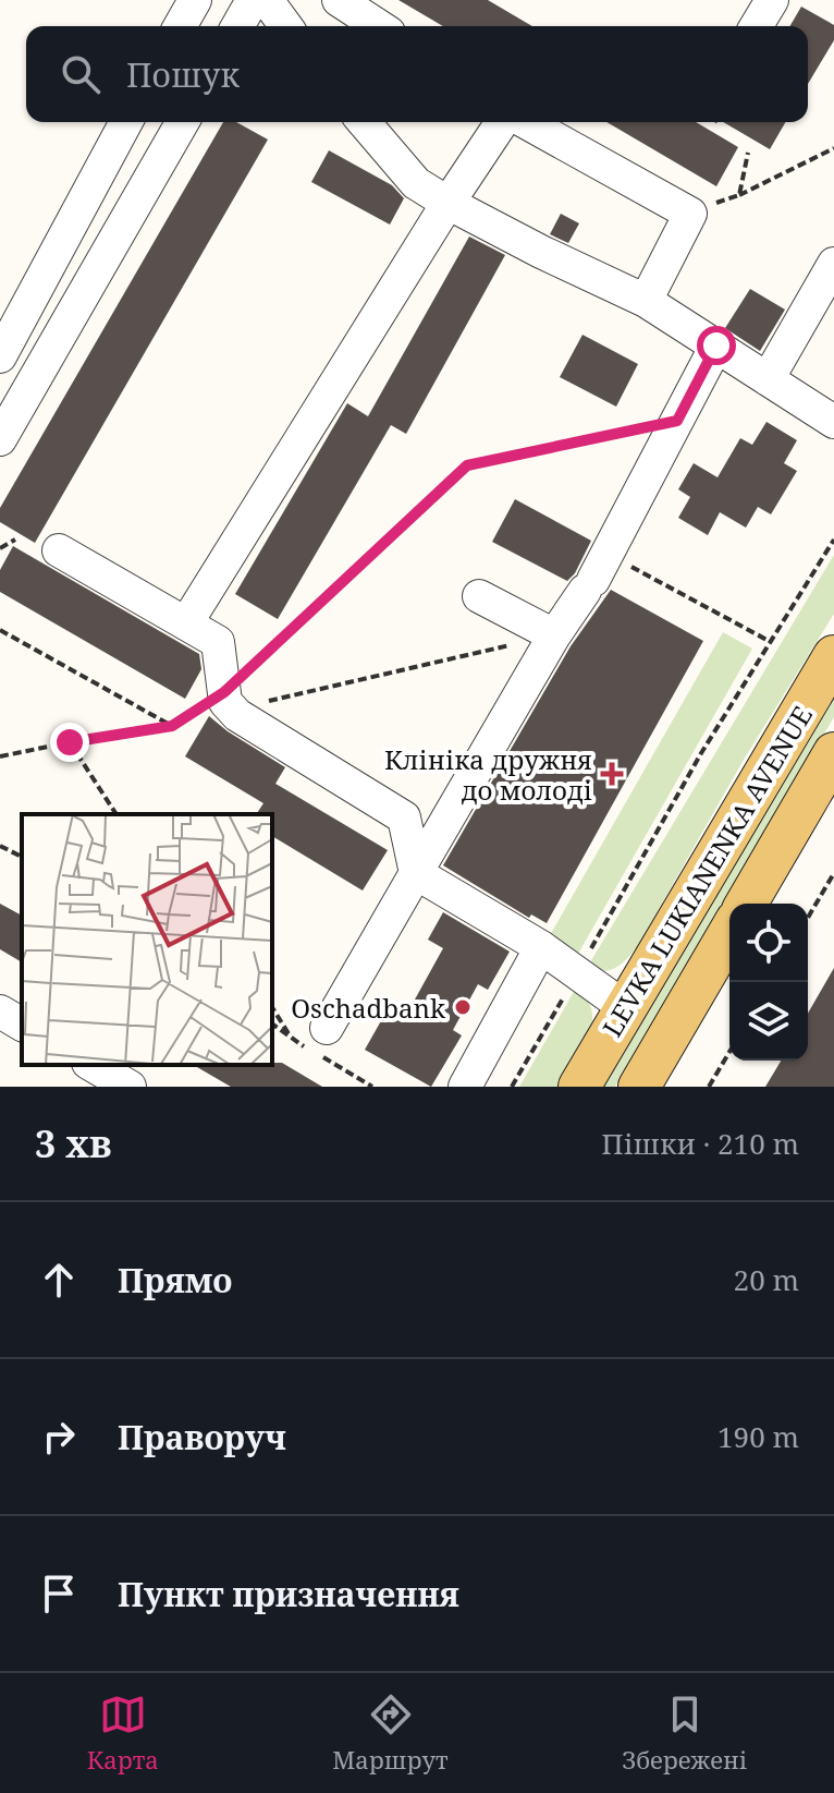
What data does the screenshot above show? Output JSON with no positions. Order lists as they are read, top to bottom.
{
  "streets": {
    "main road": ["LEVKA LUKIANENKA AVENUE"]
  },
  "places": {
    "health": ["Клініка дружня до молоді"],
    "other": ["Oschadbank"]
  },
  "page": {
    "search": "Пошук",
    "heading": ["3 хв", "Пішки · 210 m"],
    "list": [
      ["Прямо", "20 m"],
      ["Праворуч", "190 m"],
      "Пункт призначення"
    ],
    "nav": ["Карта", "Маршрут", "Збережені"]
  }
}
